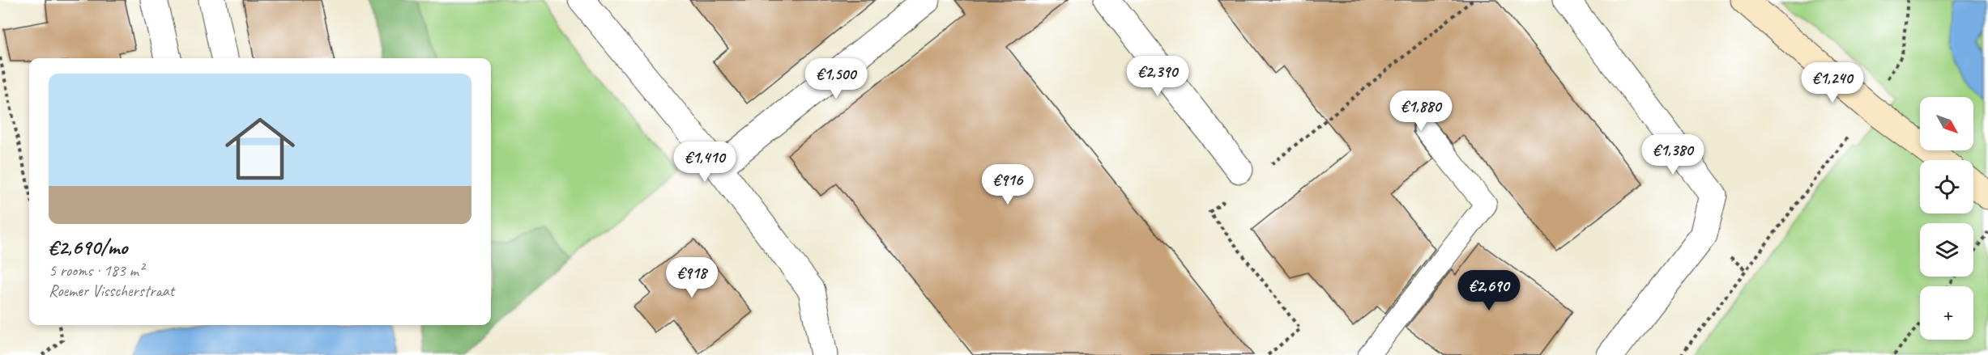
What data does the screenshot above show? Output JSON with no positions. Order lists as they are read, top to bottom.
{
  "north": "bottom right",
  "page": {
    "price": [
      "€2,390",
      "€1,500",
      "€1,240",
      "€1,880",
      "€1,380",
      "€1,410",
      "€916",
      "€918",
      "€2,690"
    ],
    "list": [
      {
        "name": "€2,690/mo",
        "note": "5 rooms · 183 m² · Roemer Visscherstraat"
      }
    ],
    "map_buttons": "+"
  }
}
